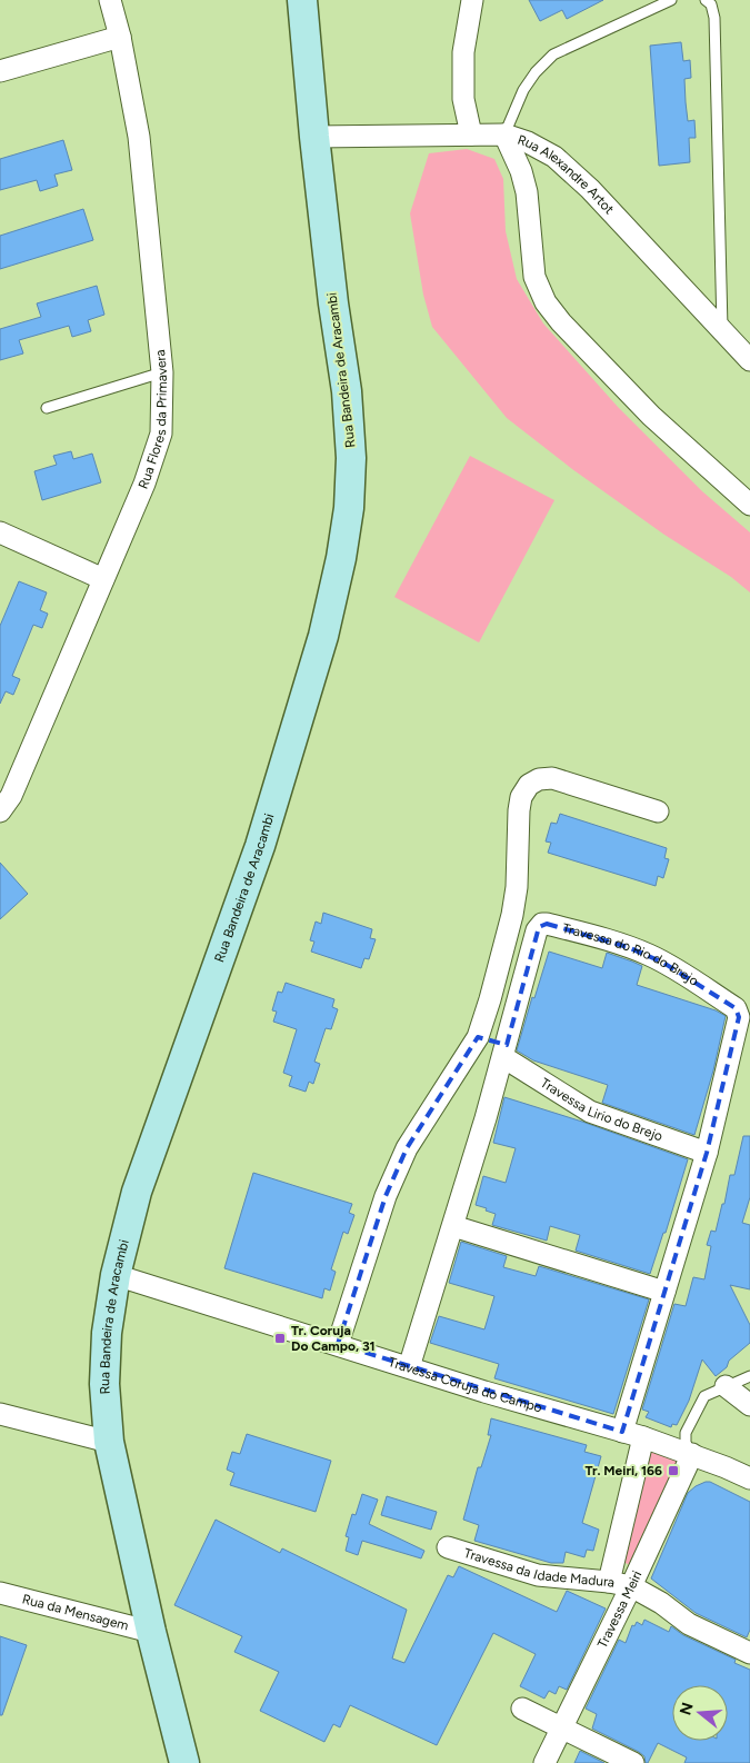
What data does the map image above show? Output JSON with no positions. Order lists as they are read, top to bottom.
{
  "streets": {
    "main road": ["Rua Bandeira de Aracambi"],
    "street": [
      "Rua Alexandre Artot",
      "Rua Flores da Primavera",
      "Travessa do Rio do Brejo",
      "Travessa Lirio do Brejo",
      "Travessa Coruja do Campo",
      "Travessa da Idade Madura",
      "Travessa Meiri",
      "Rua da Mensagem"
    ]
  },
  "crossings": [
    ["Rua Alexandre Artot", "Rua Bandeira de Aracambi"],
    ["Rua Bandeira de Aracambi", "Travessa Coruja do Campo"],
    ["Rua Bandeira de Aracambi", "Rua da Mensagem"],
    ["Travessa do Rio do Brejo", "Travessa Lirio do Brejo"],
    ["Travessa do Rio do Brejo", "Travessa Coruja do Campo"],
    ["Travessa Coruja do Campo", "Travessa Meiri"],
    ["Travessa da Idade Madura", "Travessa Meiri"]
  ],
  "places": {
    "transit": ["Tr. Coruja Do Campo, 31", "Tr. Meiri, 166"]
  },
  "north": "left"
}
